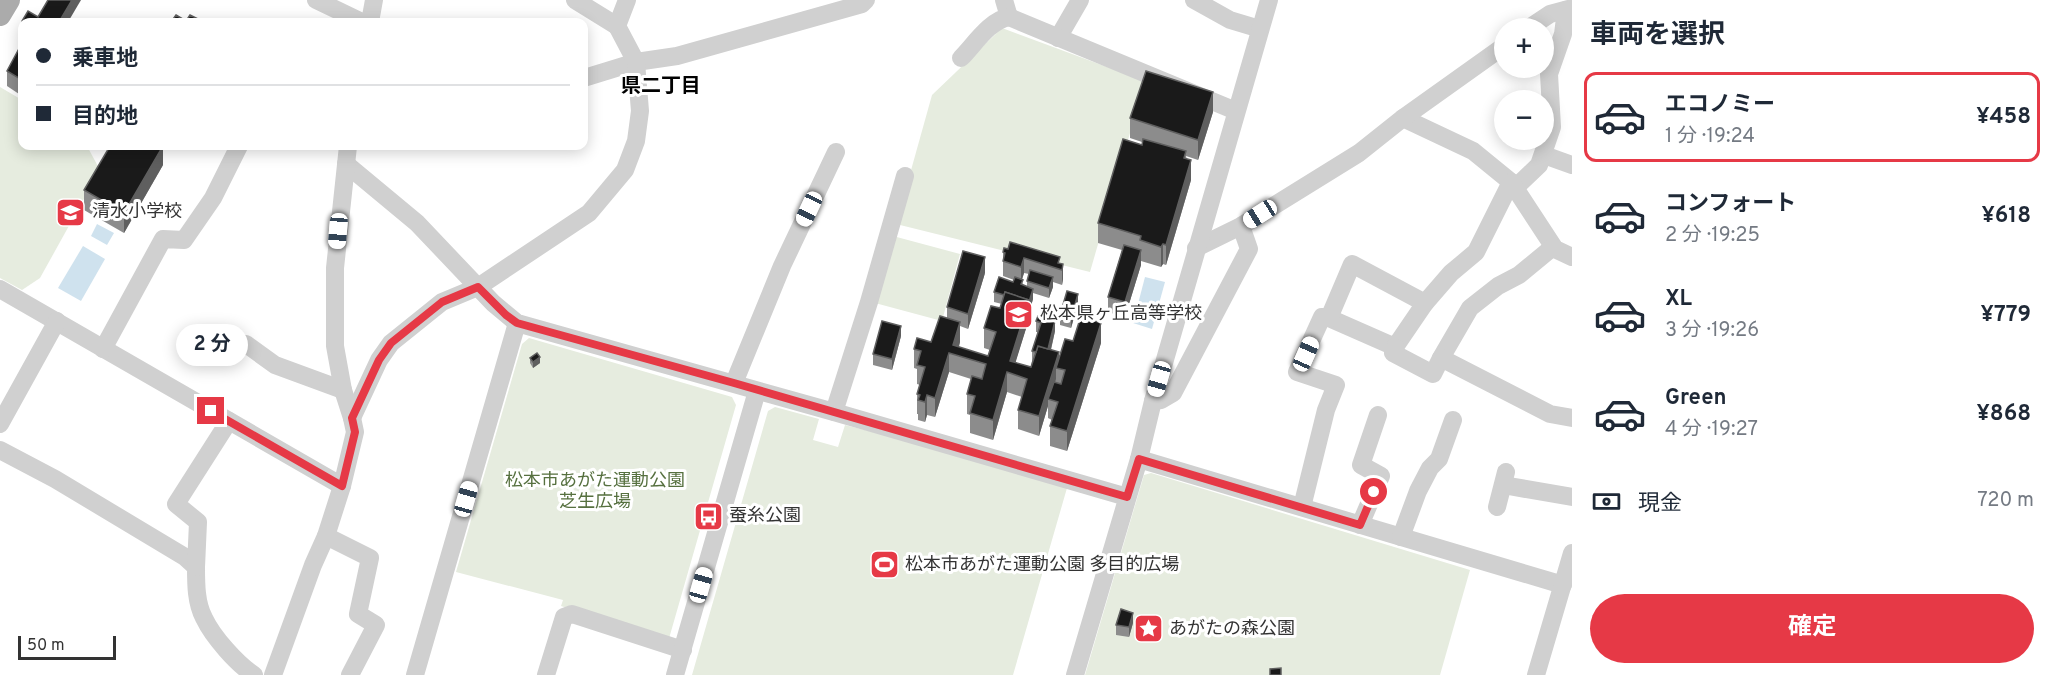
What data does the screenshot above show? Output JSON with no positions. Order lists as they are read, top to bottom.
{
  "districts": ["県二丁目"],
  "parks": ["松本市あがた運動公園 芝生広場"],
  "places": {
    "school or university": ["清水小学校", "松本県ヶ丘高等学校"],
    "bus stop": ["蚕糸公園"],
    "sports": ["松本市あがた運動公園 多目的広場"],
    "place": ["あがたの森公園"]
  },
  "scale_bar": "50 m",
  "page": {
    "heading": "車両を選択",
    "map_buttons": ["+", "−"],
    "banner": ["乗車地", "目的地"],
    "list": [
      {
        "name": "エコノミー",
        "note": "1 分 · 19:24",
        "value": "¥458"
      },
      {
        "name": "コンフォート",
        "note": "2 分 · 19:25",
        "value": "¥618"
      },
      {
        "name": "XL",
        "note": "3 分 · 19:26",
        "value": "¥779"
      },
      {
        "name": "Green",
        "note": "4 分 · 19:27",
        "value": "¥868"
      }
    ],
    "bubble": "2 分",
    "pay": ["現金", "720 m"],
    "buttons": "確定",
    "scale": "50 m"
  }
}
